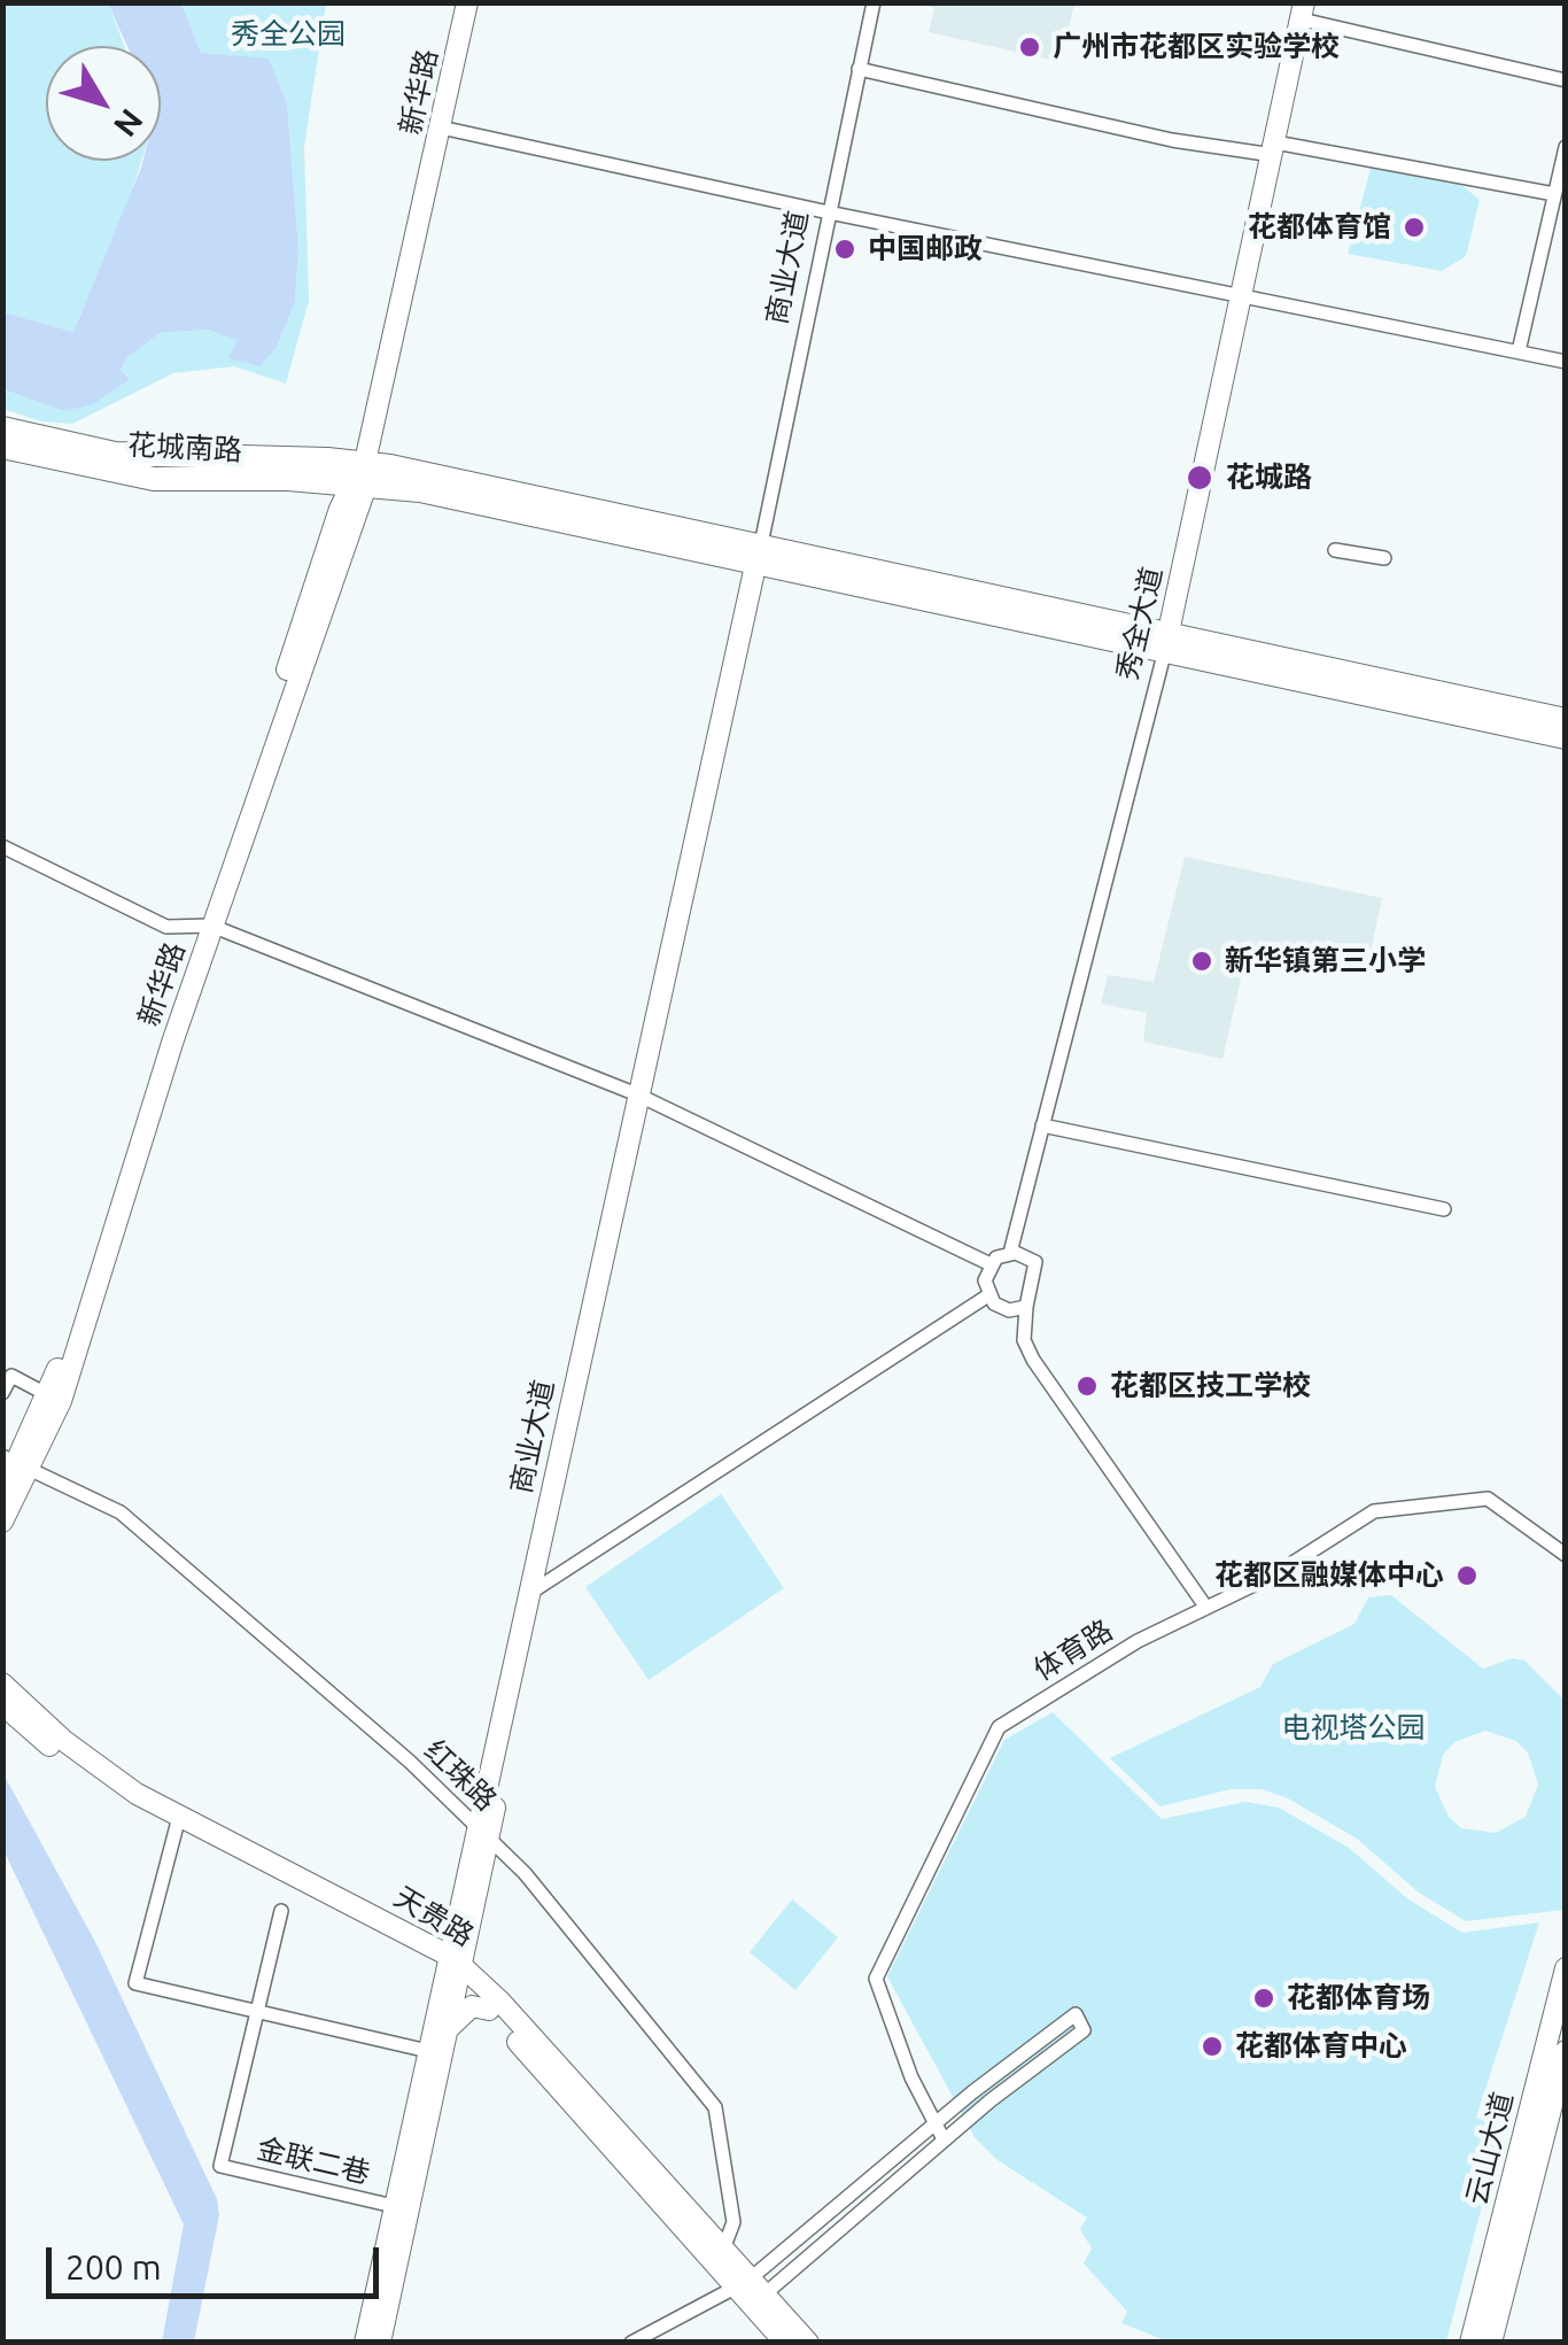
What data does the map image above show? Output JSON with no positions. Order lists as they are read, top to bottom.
{
  "streets": {
    "highway": ["花城南路"],
    "main road": [
      "新华路",
      "商业大道",
      "秀全大道",
      "天贵路",
      "云山大道"
    ],
    "street": ["体育路", "红珠路", "金联二巷"]
  },
  "crossings": [
    ["新华路", "花城南路"],
    ["新华路", "红珠路"],
    ["商业大道", "红珠路"],
    ["商业大道", "天贵路"],
    ["商业大道", "金联二巷"],
    ["红珠路", "天贵路"]
  ],
  "parks": ["秀全公园", "电视塔公园"],
  "places": [
    "广州市花都区实验学校",
    "花都体育馆",
    "中国邮政",
    "花城路",
    "新华镇第三小学",
    "花都区技工学校",
    "花都区融媒体中心",
    "花都体育场",
    "花都体育中心"
  ],
  "scale_bar": "200 m",
  "north": "bottom right"
}
